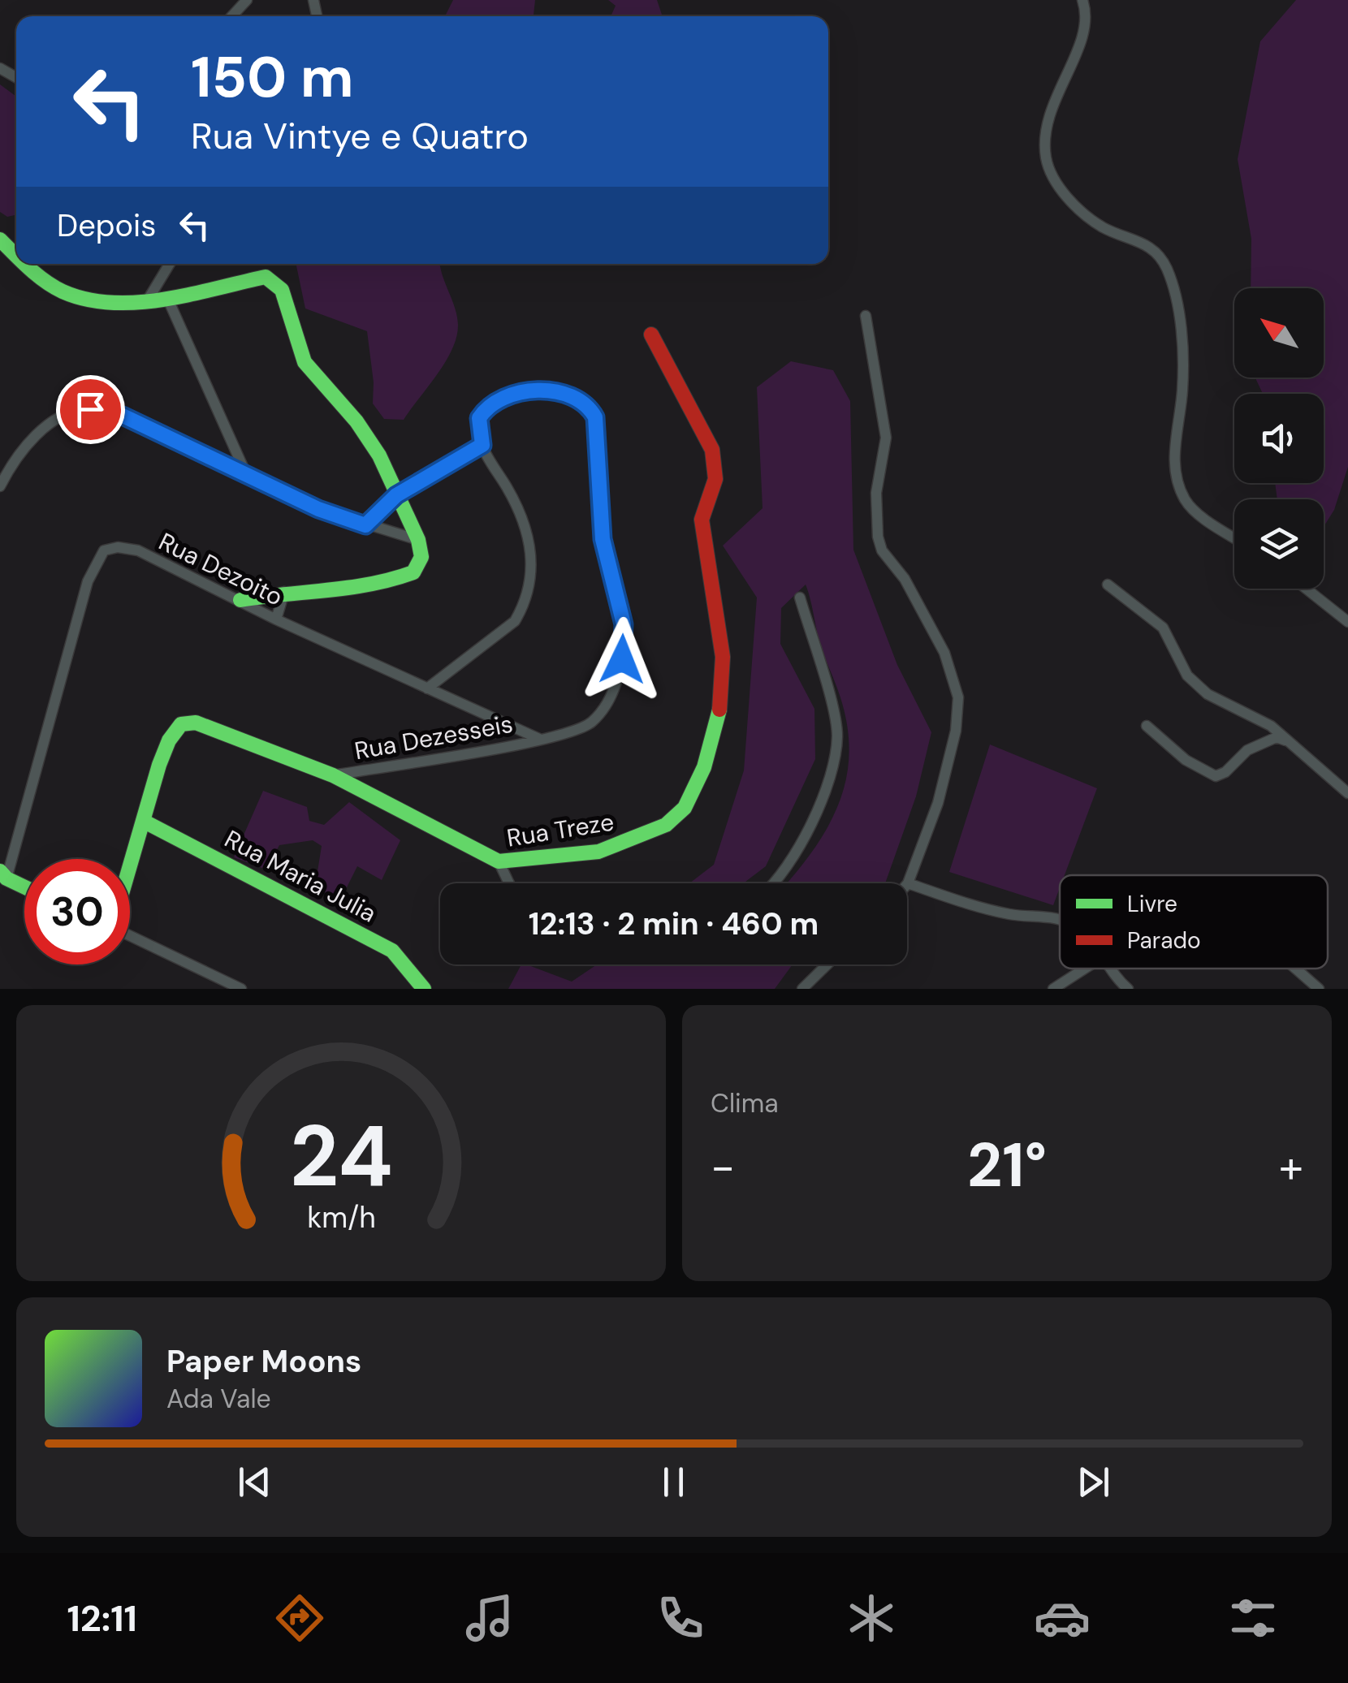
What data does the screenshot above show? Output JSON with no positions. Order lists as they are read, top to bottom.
{
  "streets": {
    "street": [
      "Rua Dezoito",
      "Rua Dezesseis",
      "Rua Treze",
      "Rua Maria Julia"
    ]
  },
  "crossings": [
    ["Rua Dezoito", "Rua Dezesseis"],
    ["Rua Dezesseis", "Rua Treze"],
    ["Rua Treze", "Rua Maria Julia"]
  ],
  "legend": ["Livre", "Parado"],
  "north": "top left",
  "page": {
    "turn": ["150 m", "Rua Vintye e Quatro"],
    "then": "Depois",
    "limit": "30",
    "trip": "12:13 · 2 min · 460 m",
    "tile": "Clima",
    "heat": ["−", "21°", "+"],
    "song": ["Paper Moons", "Ada Vale"],
    "tabs": "12:11",
    "gauge": ["24", "km/h"]
  }
}
